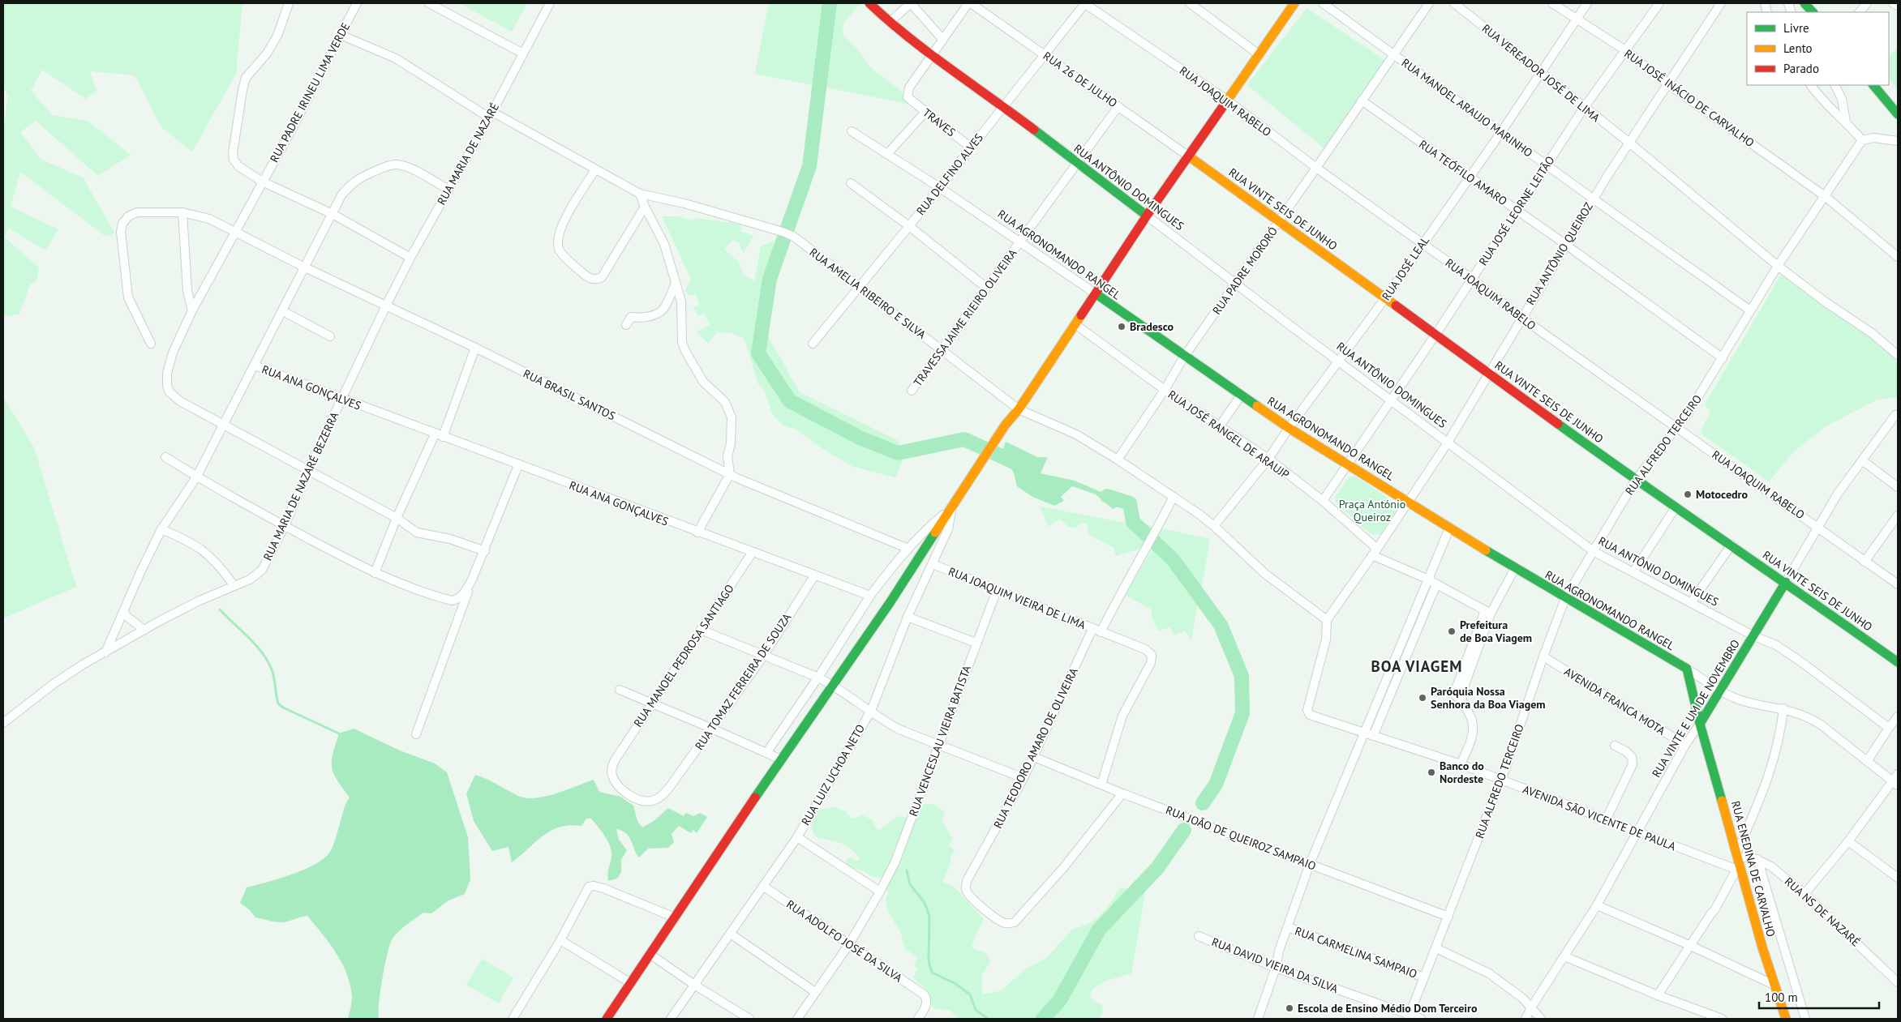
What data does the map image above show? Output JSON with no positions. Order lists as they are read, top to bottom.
{
  "streets": {
    "main road": [
      "RUA ANTÔNIO DOMINGUES",
      "RUA VINTE SEIS DE JUNHO",
      "RUA AGRONOMANDO RANGEL",
      "RUA VINTE E UM DE NOVEMBRO",
      "RUA ENEDINA DE CARVALHO"
    ],
    "street": [
      "RUA VEREADOR JOSÉ DE LIMA",
      "RUA 26 DE JULHO",
      "RUA PADRE IRINEU LIMA VERDE",
      "RUA JOSÉ INÁCIO DE CARVALHO",
      "RUA JOAQUIM RABELO",
      "RUA MANOEL ARAUJO MARINHO",
      "TRAVES",
      "RUA MARIA DE NAZARÉ",
      "RUA TEÓFILO AMARO",
      "RUA DELFINO ALVES",
      "RUA JOSÉ LEORNE LEITÃO",
      "RUA ANTÔNIO QUEIROZ",
      "RUA JOSÉ LEAL",
      "RUA PADRE MORORÓ",
      "RUA AMELIA RIBEIRO E SILVA",
      "TRAVESSA JAIME RIEIRO OLIVEIRA",
      "RUA ANA GONÇALVES",
      "RUA BRASIL SANTOS",
      "RUA JOSÉ RANGEL DE ARAUJP",
      "RUA ALFREDO TERCEIRO",
      "RUA MARIA DE NAZARÉ BEZERRA",
      "RUA JOAQUIM VIEIRA DE LIMA",
      "RUA MANOEL PEDROSA SANTIAGO",
      "RUA TOMAZ FERREIRA DE SOUZA",
      "AVENIDA FRANCA MOTA",
      "RUA VENCESLAU VIEIRA BATISTA",
      "RUA TEODORO AMARO DE OLIVEIRA",
      "RUA LUIZ UCHOA NETO",
      "AVENIDA SÃO VICENTE DE PAULA",
      "RUA JOÃO DE QUEIROZ SAMPAIO",
      "RUA NS DE NAZARÉ",
      "RUA ADOLFO JOSÉ DA SILVA",
      "RUA CARMELINA SAMPAIO",
      "RUA DAVID VIEIRA DA SILVA"
    ]
  },
  "crossings": [
    ["RUA VEREADOR JOSÉ DE LIMA", "RUA JOSÉ LEORNE LEITÃO"],
    ["RUA VEREADOR JOSÉ DE LIMA", "RUA ANTÔNIO QUEIROZ"],
    ["RUA VEREADOR JOSÉ DE LIMA", "RUA JOSÉ LEAL"],
    ["RUA VEREADOR JOSÉ DE LIMA", "RUA ALFREDO TERCEIRO"],
    ["RUA 26 DE JULHO", "RUA DELFINO ALVES"],
    ["RUA 26 DE JULHO", "RUA VINTE SEIS DE JUNHO"],
    ["RUA 26 DE JULHO", "TRAVESSA JAIME RIEIRO OLIVEIRA"],
    ["RUA PADRE IRINEU LIMA VERDE", "RUA AMELIA RIBEIRO E SILVA"],
    ["RUA PADRE IRINEU LIMA VERDE", "RUA BRASIL SANTOS"],
    ["RUA JOSÉ INÁCIO DE CARVALHO", "RUA JOSÉ LEORNE LEITÃO"],
    ["RUA JOSÉ INÁCIO DE CARVALHO", "RUA ANTÔNIO QUEIROZ"],
    ["RUA JOSÉ INÁCIO DE CARVALHO", "RUA JOSÉ LEAL"],
    ["RUA JOSÉ INÁCIO DE CARVALHO", "RUA ALFREDO TERCEIRO"],
    ["RUA JOAQUIM RABELO", "RUA DELFINO ALVES"],
    ["RUA JOAQUIM RABELO", "RUA JOSÉ LEORNE LEITÃO"],
    ["RUA JOAQUIM RABELO", "RUA ANTÔNIO QUEIROZ"],
    ["RUA JOAQUIM RABELO", "RUA JOSÉ LEAL"],
    ["RUA JOAQUIM RABELO", "RUA PADRE MORORÓ"],
    ["RUA JOAQUIM RABELO", "RUA ALFREDO TERCEIRO"],
    ["RUA JOAQUIM RABELO", "RUA VINTE E UM DE NOVEMBRO"],
    ["RUA MANOEL ARAUJO MARINHO", "RUA JOSÉ LEORNE LEITÃO"],
    ["RUA MANOEL ARAUJO MARINHO", "RUA ANTÔNIO QUEIROZ"],
    ["RUA MANOEL ARAUJO MARINHO", "RUA JOSÉ LEAL"],
    ["RUA MANOEL ARAUJO MARINHO", "RUA PADRE MORORÓ"],
    ["RUA MANOEL ARAUJO MARINHO", "RUA ALFREDO TERCEIRO"],
    ["TRAVES", "RUA DELFINO ALVES"],
    ["TRAVES", "RUA ANTÔNIO DOMINGUES"],
    ["RUA MARIA DE NAZARÉ", "RUA AMELIA RIBEIRO E SILVA"],
    ["RUA MARIA DE NAZARÉ", "RUA BRASIL SANTOS"],
    ["RUA MARIA DE NAZARÉ", "RUA MARIA DE NAZARÉ BEZERRA"],
    ["RUA TEÓFILO AMARO", "RUA JOSÉ LEORNE LEITÃO"],
    ["RUA TEÓFILO AMARO", "RUA ANTÔNIO QUEIROZ"],
    ["RUA TEÓFILO AMARO", "RUA JOSÉ LEAL"],
    ["RUA TEÓFILO AMARO", "RUA PADRE MORORÓ"],
    ["RUA TEÓFILO AMARO", "RUA ALFREDO TERCEIRO"],
    ["RUA DELFINO ALVES", "RUA ANTÔNIO DOMINGUES"],
    ["RUA DELFINO ALVES", "RUA AGRONOMANDO RANGEL"],
    ["RUA DELFINO ALVES", "RUA AMELIA RIBEIRO E SILVA"],
    ["RUA ANTÔNIO DOMINGUES", "RUA JOSÉ LEORNE LEITÃO"],
    ["RUA ANTÔNIO DOMINGUES", "RUA ANTÔNIO QUEIROZ"],
    ["RUA ANTÔNIO DOMINGUES", "RUA JOSÉ LEAL"],
    ["RUA ANTÔNIO DOMINGUES", "RUA PADRE MORORÓ"],
    ["RUA ANTÔNIO DOMINGUES", "TRAVESSA JAIME RIEIRO OLIVEIRA"],
    ["RUA ANTÔNIO DOMINGUES", "RUA ALFREDO TERCEIRO"],
    ["RUA ANTÔNIO DOMINGUES", "RUA VINTE E UM DE NOVEMBRO"],
    ["RUA VINTE SEIS DE JUNHO", "RUA JOSÉ LEORNE LEITÃO"],
    ["RUA VINTE SEIS DE JUNHO", "RUA ANTÔNIO QUEIROZ"],
    ["RUA VINTE SEIS DE JUNHO", "RUA JOSÉ LEAL"],
    ["RUA VINTE SEIS DE JUNHO", "RUA PADRE MORORÓ"],
    ["RUA VINTE SEIS DE JUNHO", "RUA ALFREDO TERCEIRO"],
    ["RUA VINTE SEIS DE JUNHO", "RUA VINTE E UM DE NOVEMBRO"],
    ["RUA JOSÉ LEORNE LEITÃO", "RUA AGRONOMANDO RANGEL"],
    ["RUA JOSÉ LEORNE LEITÃO", "RUA JOSÉ RANGEL DE ARAUJP"],
    ["RUA ANTÔNIO QUEIROZ", "RUA AGRONOMANDO RANGEL"],
    ["RUA ANTÔNIO QUEIROZ", "RUA AMELIA RIBEIRO E SILVA"],
    ["RUA ANTÔNIO QUEIROZ", "RUA JOSÉ RANGEL DE ARAUJP"],
    ["RUA AGRONOMANDO RANGEL", "RUA JOSÉ LEAL"],
    ["RUA AGRONOMANDO RANGEL", "RUA PADRE MORORÓ"],
    ["RUA AGRONOMANDO RANGEL", "TRAVESSA JAIME RIEIRO OLIVEIRA"],
    ["RUA AGRONOMANDO RANGEL", "RUA ALFREDO TERCEIRO"],
    ["RUA AGRONOMANDO RANGEL", "RUA VINTE E UM DE NOVEMBRO"],
    ["RUA AGRONOMANDO RANGEL", "RUA ENEDINA DE CARVALHO"],
    ["RUA JOSÉ LEAL", "RUA AMELIA RIBEIRO E SILVA"],
    ["RUA JOSÉ LEAL", "RUA JOSÉ RANGEL DE ARAUJP"],
    ["RUA PADRE MORORÓ", "RUA AMELIA RIBEIRO E SILVA"],
    ["RUA PADRE MORORÓ", "RUA JOSÉ RANGEL DE ARAUJP"],
    ["RUA AMELIA RIBEIRO E SILVA", "TRAVESSA JAIME RIEIRO OLIVEIRA"],
    ["RUA AMELIA RIBEIRO E SILVA", "RUA TEODORO AMARO DE OLIVEIRA"],
    ["RUA ANA GONÇALVES", "RUA MARIA DE NAZARÉ BEZERRA"],
    ["RUA ANA GONÇALVES", "RUA MANOEL PEDROSA SANTIAGO"],
    ["RUA ANA GONÇALVES", "RUA TOMAZ FERREIRA DE SOUZA"],
    ["RUA BRASIL SANTOS", "RUA MARIA DE NAZARÉ BEZERRA"],
    ["RUA ALFREDO TERCEIRO", "AVENIDA FRANCA MOTA"],
    ["RUA ALFREDO TERCEIRO", "AVENIDA SÃO VICENTE DE PAULA"],
    ["RUA ALFREDO TERCEIRO", "RUA JOÃO DE QUEIROZ SAMPAIO"],
    ["RUA ALFREDO TERCEIRO", "RUA CARMELINA SAMPAIO"],
    ["RUA ALFREDO TERCEIRO", "RUA DAVID VIEIRA DA SILVA"],
    ["RUA JOAQUIM VIEIRA DE LIMA", "RUA VENCESLAU VIEIRA BATISTA"],
    ["RUA JOAQUIM VIEIRA DE LIMA", "RUA TEODORO AMARO DE OLIVEIRA"],
    ["RUA JOAQUIM VIEIRA DE LIMA", "RUA LUIZ UCHOA NETO"],
    ["RUA JOAQUIM VIEIRA DE LIMA", "RUA JOÃO DE QUEIROZ SAMPAIO"],
    ["RUA MANOEL PEDROSA SANTIAGO", "RUA TOMAZ FERREIRA DE SOUZA"],
    ["AVENIDA FRANCA MOTA", "RUA VINTE E UM DE NOVEMBRO"],
    ["RUA VINTE E UM DE NOVEMBRO", "AVENIDA SÃO VICENTE DE PAULA"],
    ["RUA VINTE E UM DE NOVEMBRO", "RUA ENEDINA DE CARVALHO"],
    ["RUA VENCESLAU VIEIRA BATISTA", "RUA ADOLFO JOSÉ DA SILVA"],
    ["RUA TEODORO AMARO DE OLIVEIRA", "RUA JOÃO DE QUEIROZ SAMPAIO"],
    ["RUA LUIZ UCHOA NETO", "RUA ADOLFO JOSÉ DA SILVA"],
    ["AVENIDA SÃO VICENTE DE PAULA", "RUA ENEDINA DE CARVALHO"],
    ["RUA ENEDINA DE CARVALHO", "RUA NS DE NAZARÉ"]
  ],
  "districts": ["BOA VIAGEM"],
  "parks": ["Praça António Queiroz"],
  "places": [
    "Bradesco",
    "Motocedro",
    "Prefeitura de Boa Viagem",
    "Paróquia Nossa Senhora da Boa Viagem",
    "Banco do Nordeste",
    "Escola de Ensino Médio Dom Terceiro"
  ],
  "legend": ["Livre", "Lento", "Parado"],
  "scale_bar": "100 m"
}
